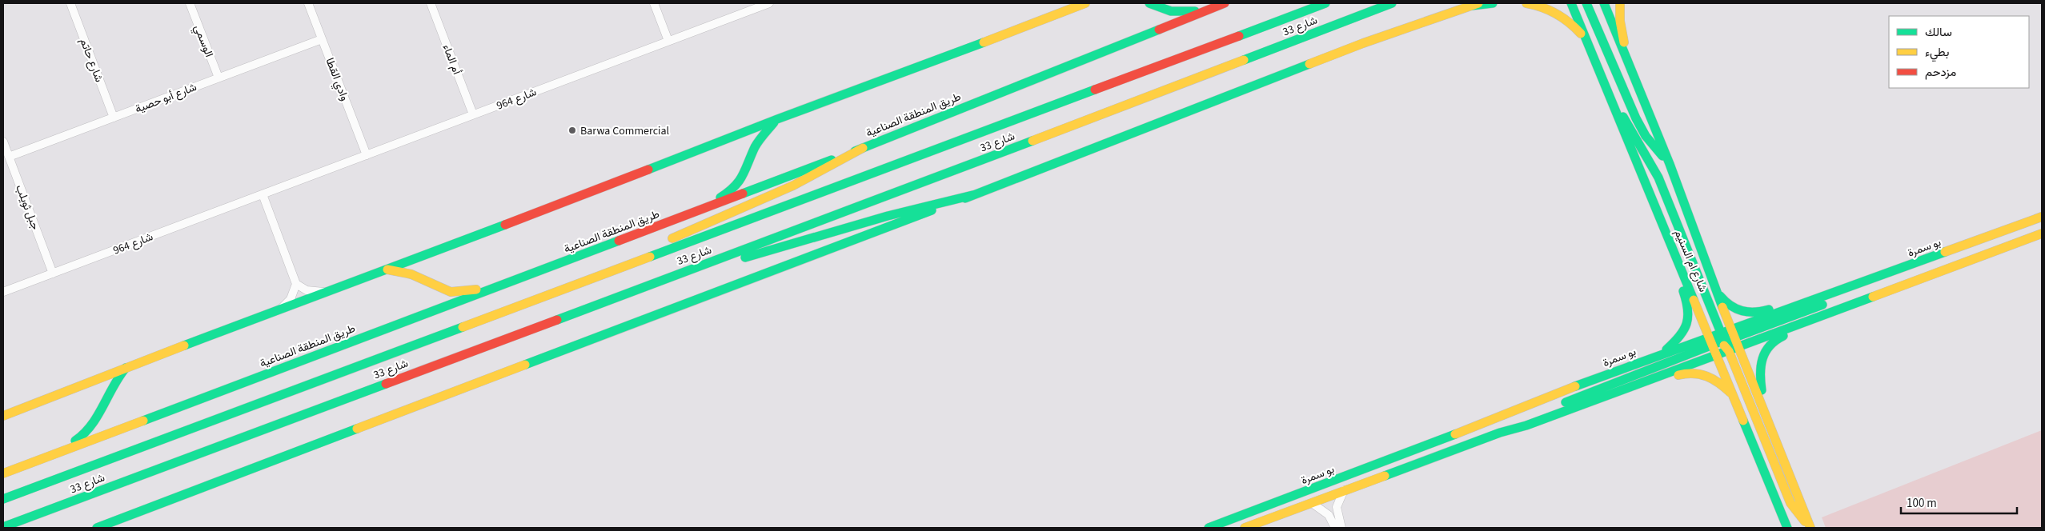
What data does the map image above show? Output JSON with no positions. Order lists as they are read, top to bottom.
{
  "streets": {
    "main road": [
      "شارع 33",
      "طريق المنطقة الصناعية",
      "بو سمرة",
      "شارع ام السنيم"
    ],
    "street": [
      "الوسمي",
      "أم الماء",
      "شارع حاتم",
      "وادي القطا",
      "شارع أبو حصية",
      "شارع 964",
      "جبل ثويلب"
    ]
  },
  "crossings": [
    ["الوسمي", "شارع أبو حصية"],
    ["أم الماء", "شارع 964"],
    ["شارع حاتم", "شارع أبو حصية"],
    ["وادي القطا", "شارع أبو حصية"],
    ["وادي القطا", "شارع 964"],
    ["شارع أبو حصية", "جبل ثويلب"],
    ["شارع 964", "جبل ثويلب"],
    ["بو سمرة", "شارع ام السنيم"]
  ],
  "places": ["Barwa Commercial"],
  "legend": ["سالك", "بطيء", "مزدحم"],
  "scale_bar": "100 m"
}
